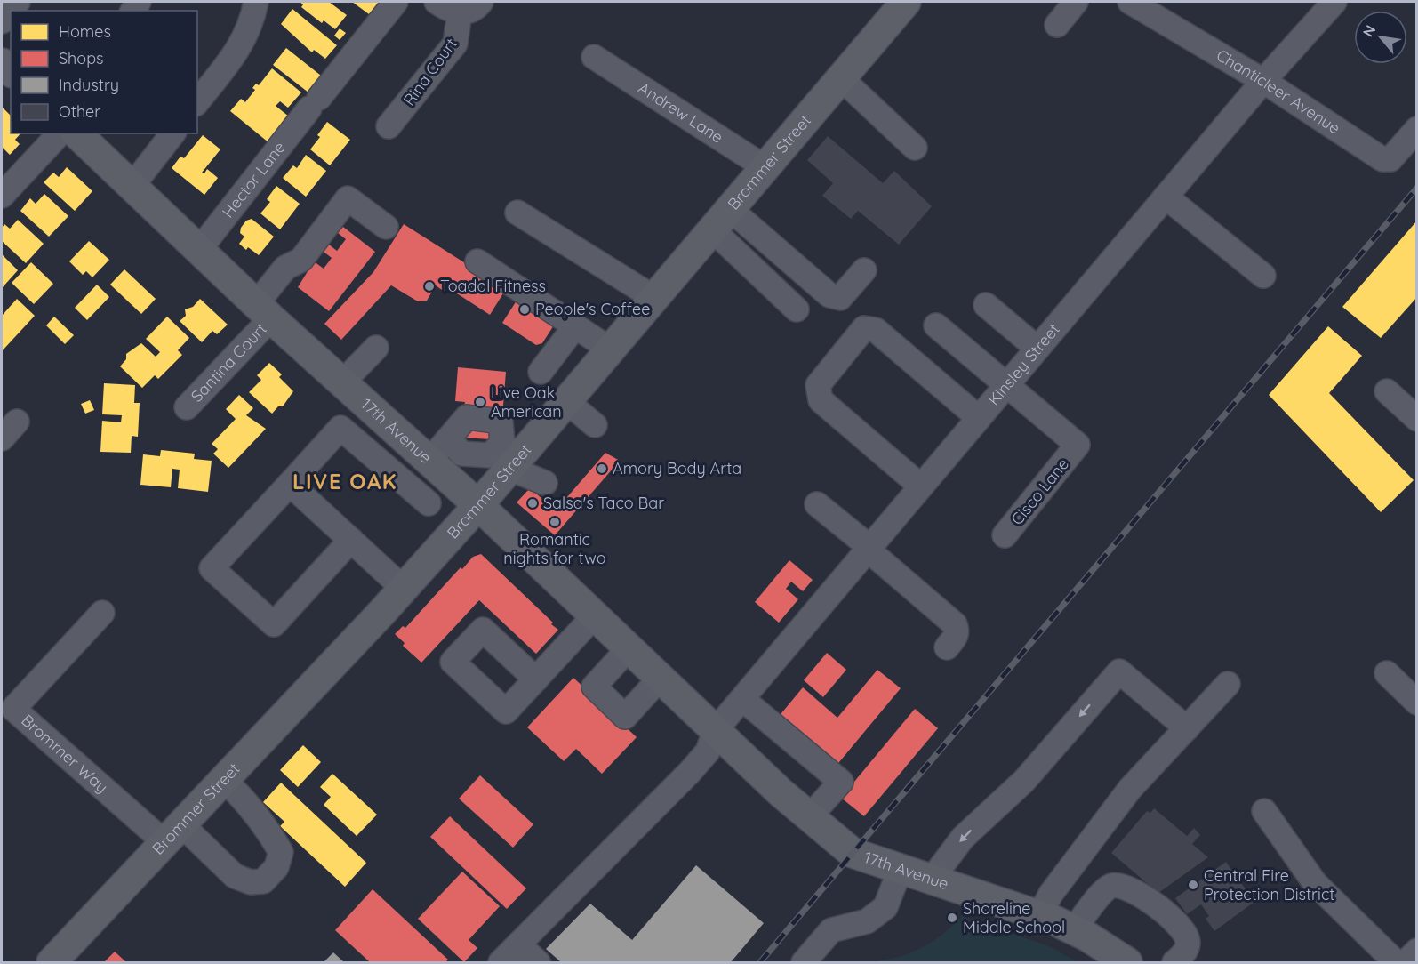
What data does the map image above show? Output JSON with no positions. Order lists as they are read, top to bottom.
{
  "streets": {
    "main road": ["Brommer Street", "17th Avenue"],
    "street": [
      "Rina Court",
      "Chanticleer Avenue",
      "Andrew Lane",
      "Hector Lane",
      "Santina Court",
      "Kinsley Street",
      "Cisco Lane",
      "Brommer Way"
    ]
  },
  "crossings": [
    ["Chanticleer Avenue", "Kinsley Street"],
    ["Andrew Lane", "Brommer Street"],
    ["Brommer Street", "17th Avenue"],
    ["Brommer Street", "Brommer Way"],
    ["Hector Lane", "17th Avenue"],
    ["Santina Court", "17th Avenue"],
    ["Kinsley Street", "17th Avenue"],
    ["Kinsley Street", "Cisco Lane"]
  ],
  "districts": ["LIVE OAK"],
  "places": [
    "Toadal Fitness",
    "People's Coffee",
    "Live Oak American",
    "Amory Body Arta",
    "Salsa's Taco Bar",
    "Romantic nights for two",
    "Central Fire Protection District",
    "Shoreline Middle School"
  ],
  "legend": [
    "Homes",
    "Shops",
    "Industry",
    "Other"
  ],
  "north": "top left"
}
